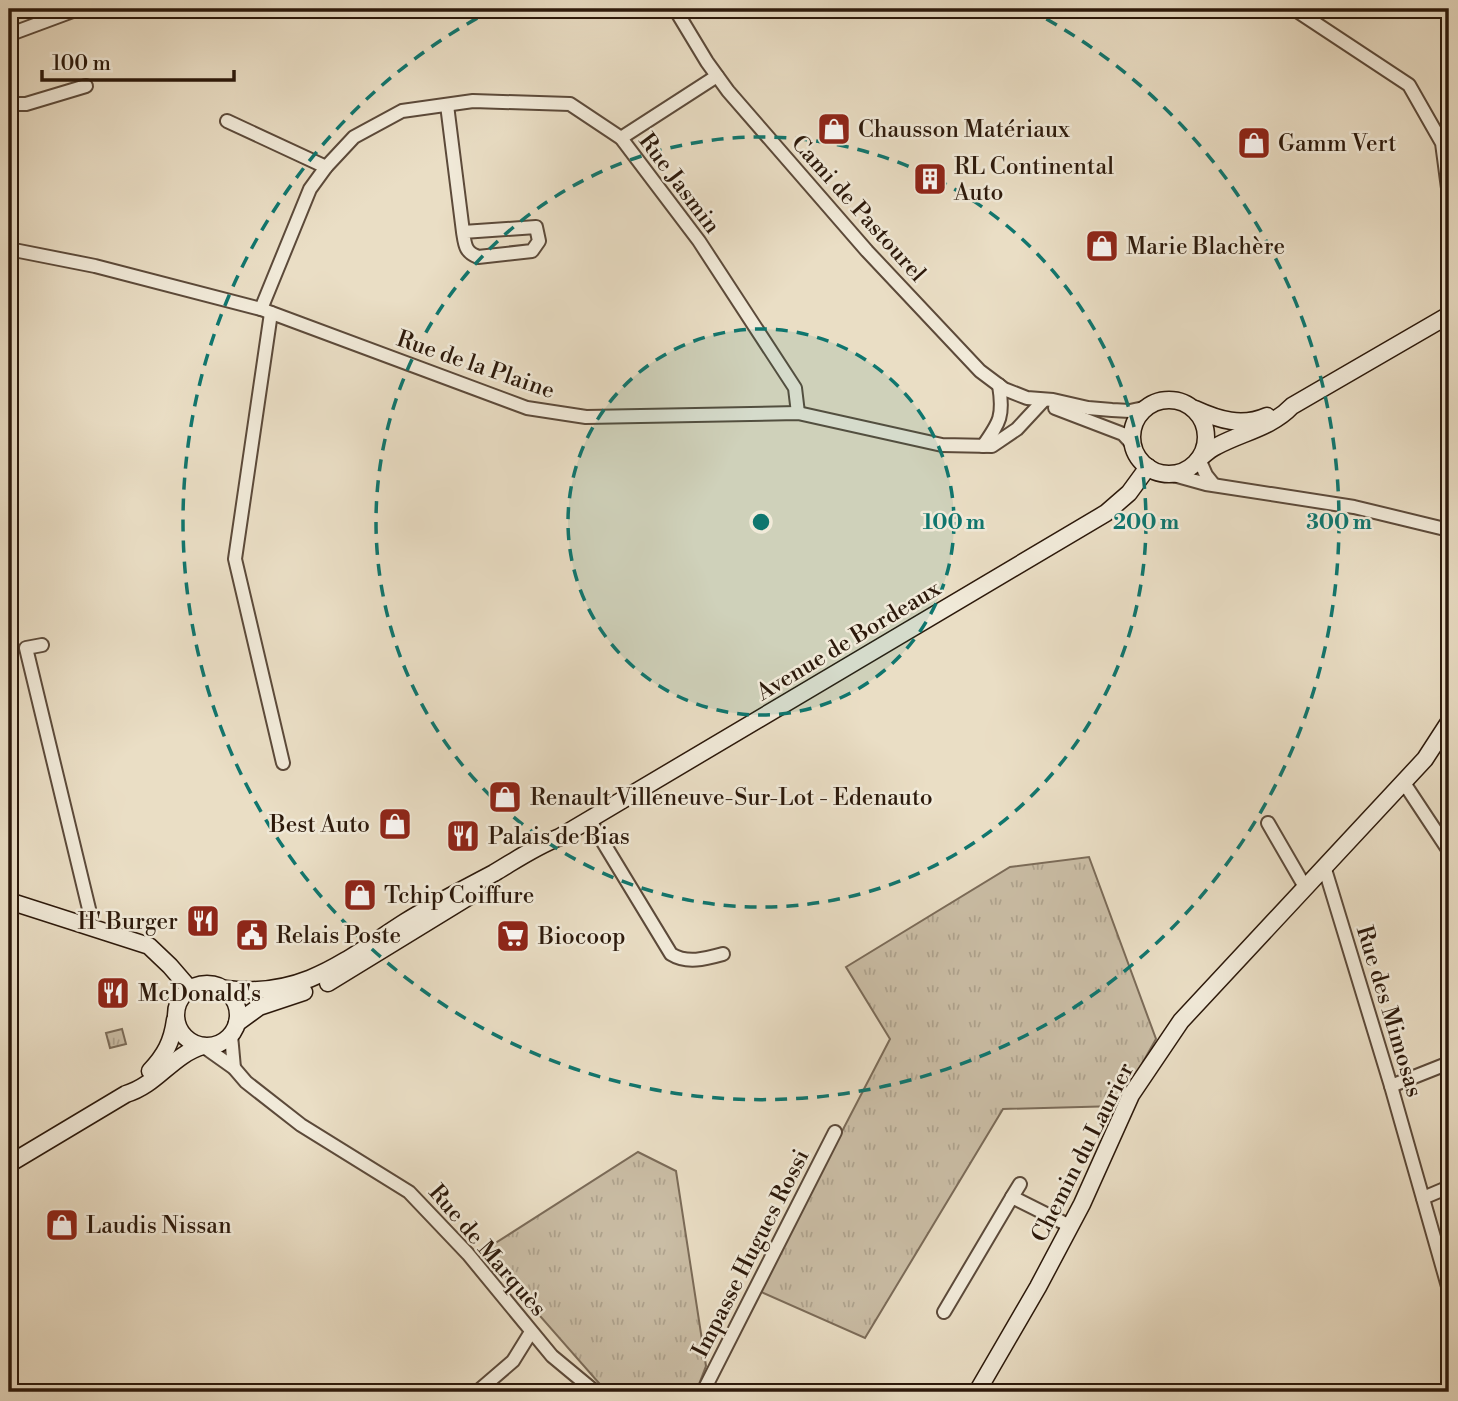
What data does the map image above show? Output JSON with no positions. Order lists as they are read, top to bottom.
{
  "streets": {
    "main road": ["Avenue de Bordeaux", "Chemin du Laurier"],
    "street": [
      "Rue Jasmin",
      "Cami de Pastourel",
      "Rue de la Plaine",
      "Rue des Mimosas",
      "Rue de Marquès",
      "Impasse Hugues Rossi"
    ]
  },
  "crossings": [
    ["Rue Jasmin", "Rue de la Plaine"],
    ["Cami de Pastourel", "Rue de la Plaine"],
    ["Cami de Pastourel", "Avenue de Bordeaux"],
    ["Avenue de Bordeaux", "Rue de Marquès"],
    ["Rue des Mimosas", "Chemin du Laurier"]
  ],
  "places": {
    "shop": [
      "Chausson Matériaux",
      "Gamm Vert",
      "Marie Blachère",
      "Renault Villeneuve-Sur-Lot - Edenauto",
      "Best Auto",
      "Tchip Coiffure",
      "Laudis Nissan"
    ],
    "building": ["RL Continental Auto"],
    "restaurant": ["Palais de Bias", "H' Burger", "McDonald's"],
    "public building": ["Relais Poste"],
    "supermarket": ["Biocoop"]
  },
  "scale_bar": "100 m",
  "rings": ["100 m", "200 m", "300 m"]
}
